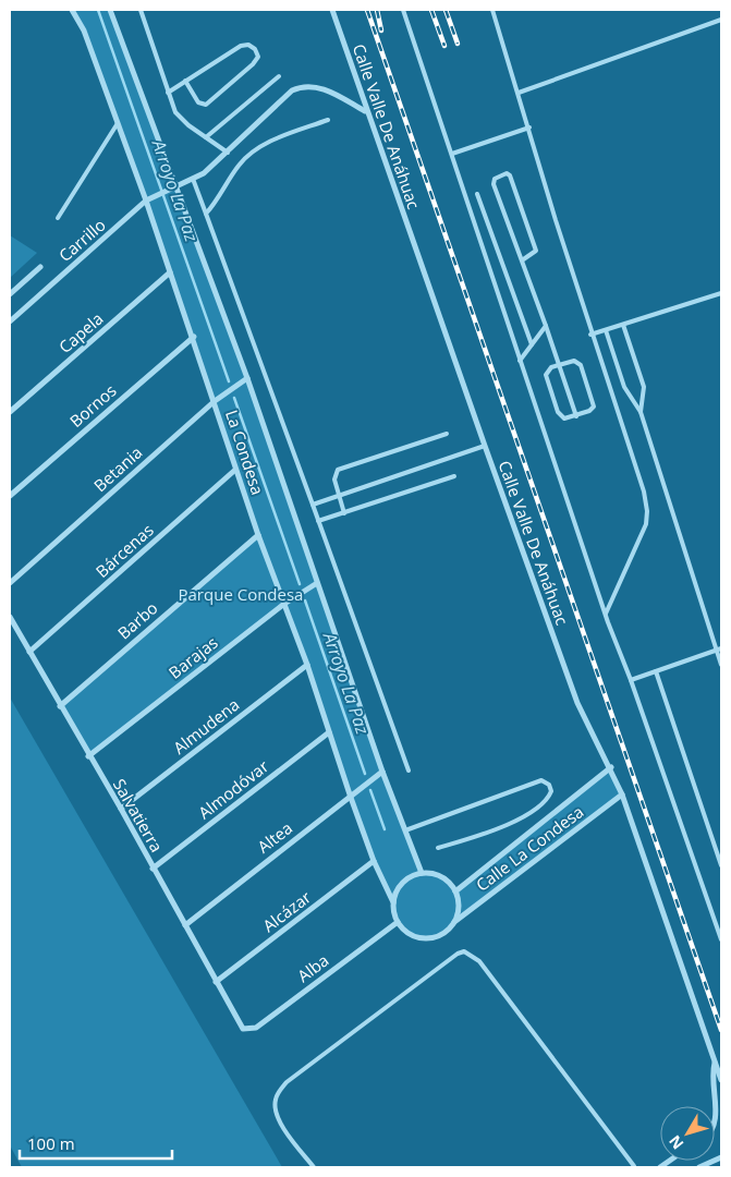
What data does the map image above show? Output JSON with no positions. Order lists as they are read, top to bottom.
{
  "streets": {
    "street": [
      "Calle Valle De Anáhuac",
      "Carrillo",
      "Capela",
      "Bornos",
      "La Condesa",
      "Betania",
      "Bárcenas",
      "Barbo",
      "Barajas",
      "Almudena",
      "Almodóvar",
      "Salvatierra",
      "Altea",
      "Calle La Condesa",
      "Alcázar",
      "Alba"
    ]
  },
  "crossings": [
    ["Calle Valle De Anáhuac", "Carrillo"],
    ["Calle Valle De Anáhuac", "Calle La Condesa"],
    ["Carrillo", "La Condesa"],
    ["Capela", "La Condesa"],
    ["Bornos", "La Condesa"],
    ["La Condesa", "Betania"],
    ["La Condesa", "Bárcenas"],
    ["La Condesa", "Barbo"],
    ["La Condesa", "Barajas"],
    ["La Condesa", "Almudena"],
    ["La Condesa", "Almodóvar"],
    ["La Condesa", "Altea"],
    ["La Condesa", "Calle La Condesa"],
    ["La Condesa", "Alcázar"],
    ["La Condesa", "Alba"],
    ["Bárcenas", "Salvatierra"],
    ["Barbo", "Salvatierra"],
    ["Barajas", "Salvatierra"],
    ["Almudena", "Salvatierra"],
    ["Almodóvar", "Salvatierra"],
    ["Salvatierra", "Altea"],
    ["Salvatierra", "Alcázar"],
    ["Salvatierra", "Alba"],
    ["Calle La Condesa", "Alba"]
  ],
  "water": ["Arroyo La Paz"],
  "parks": ["Parque Condesa"],
  "scale_bar": "100 m",
  "north": "bottom left"
}
